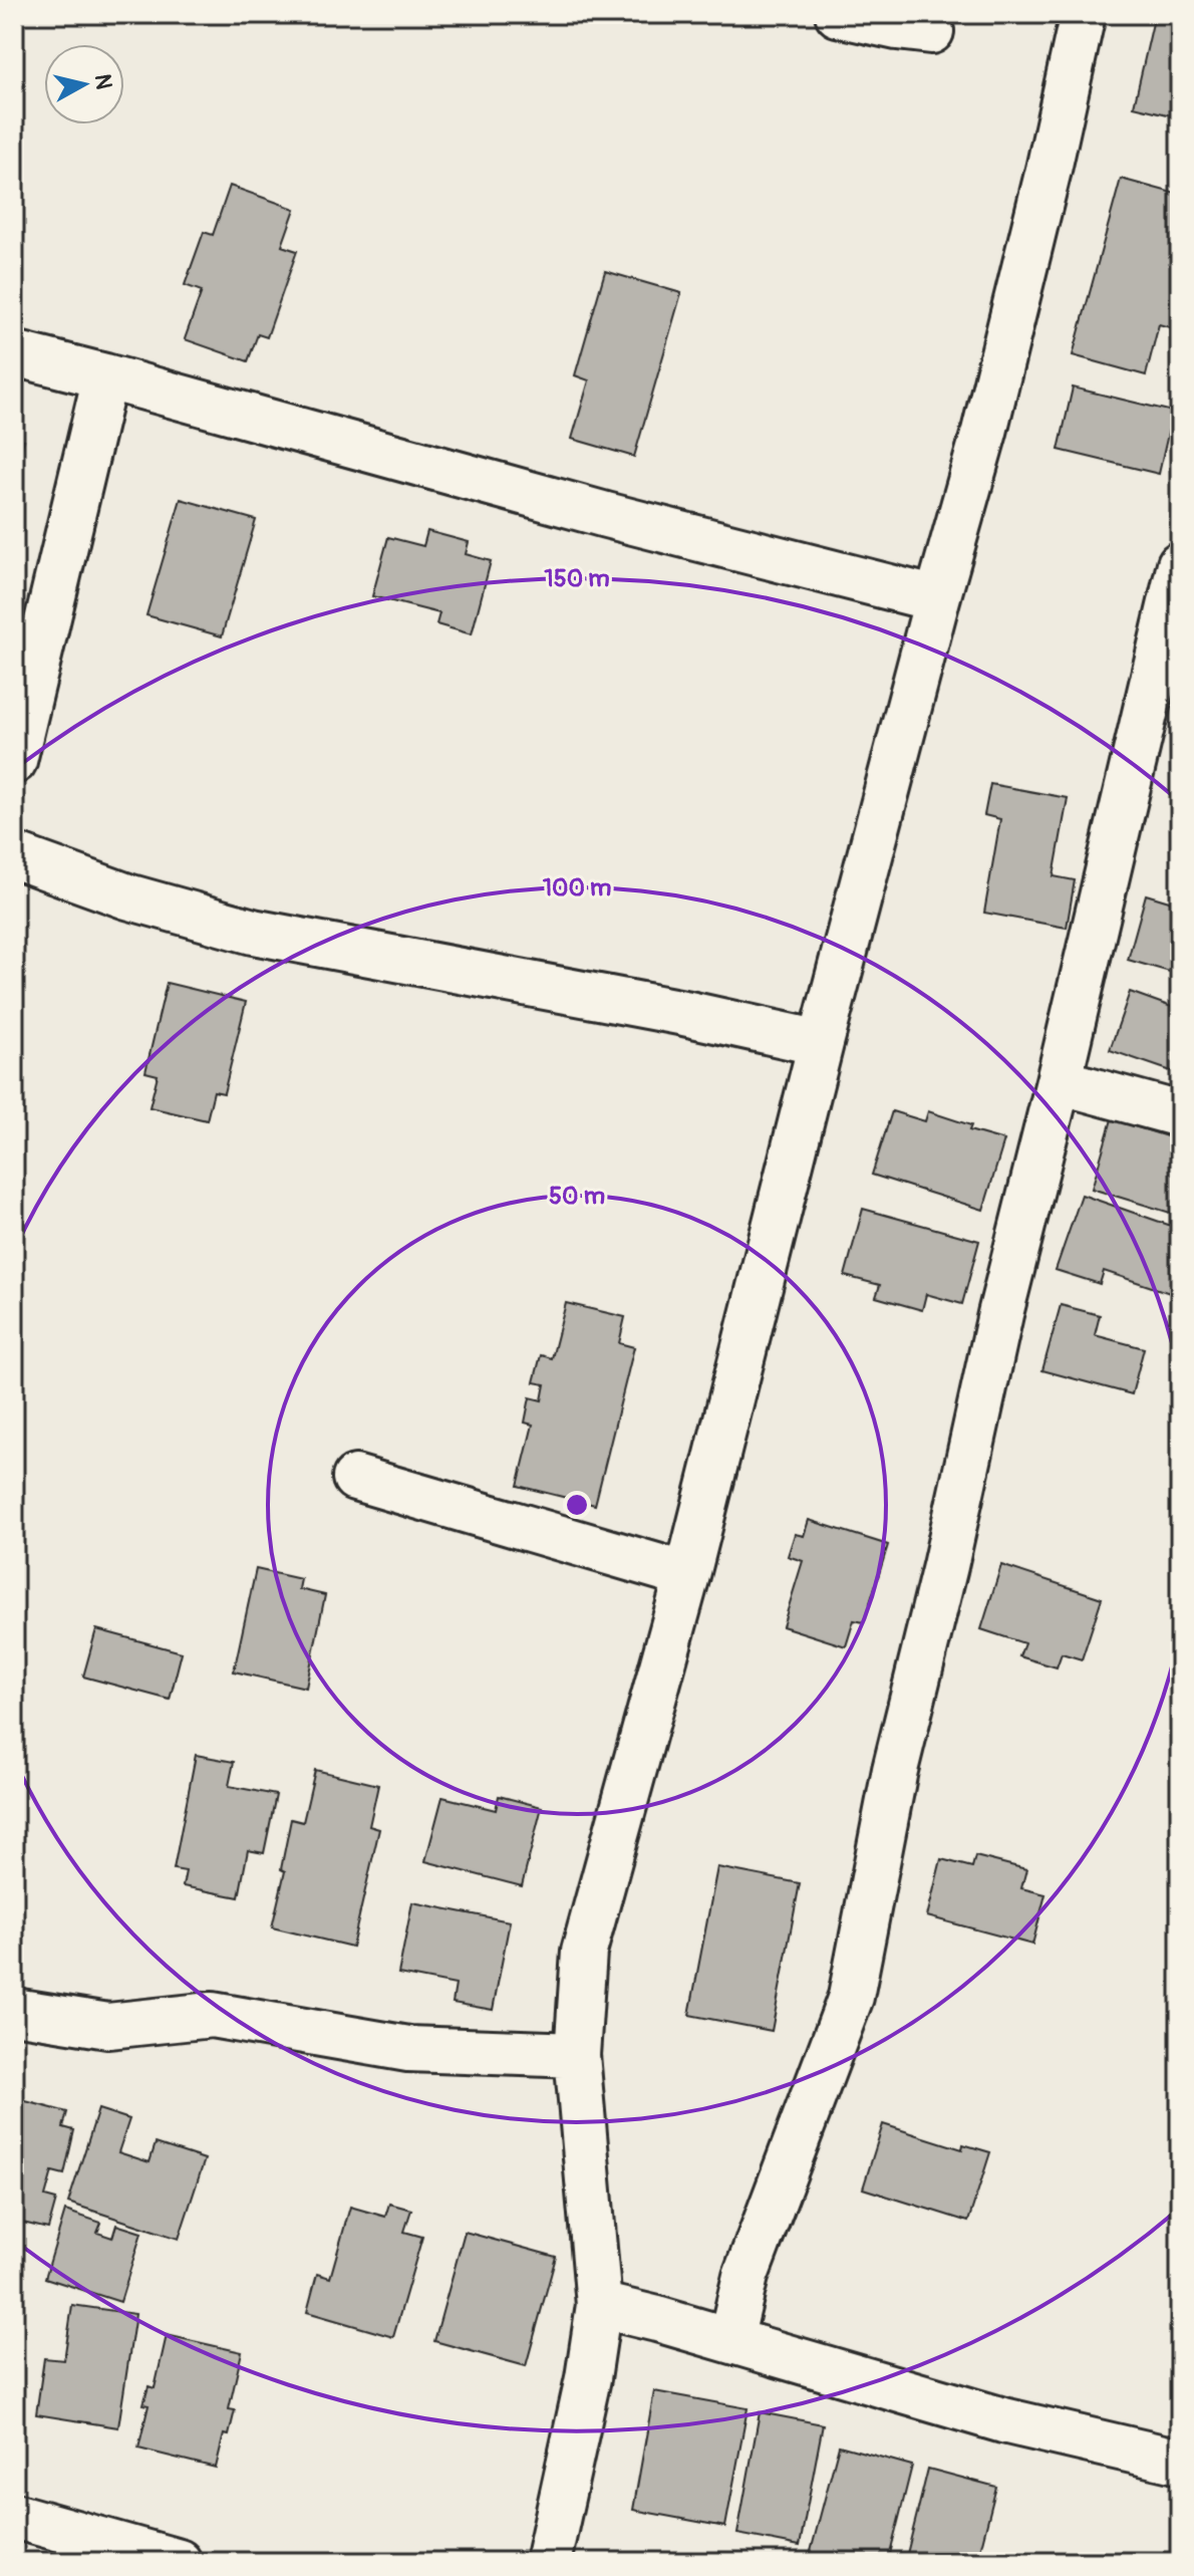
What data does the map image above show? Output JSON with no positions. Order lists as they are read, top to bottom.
{
  "north": "right",
  "rings": ["150 m", "100 m", "50 m"]
}
